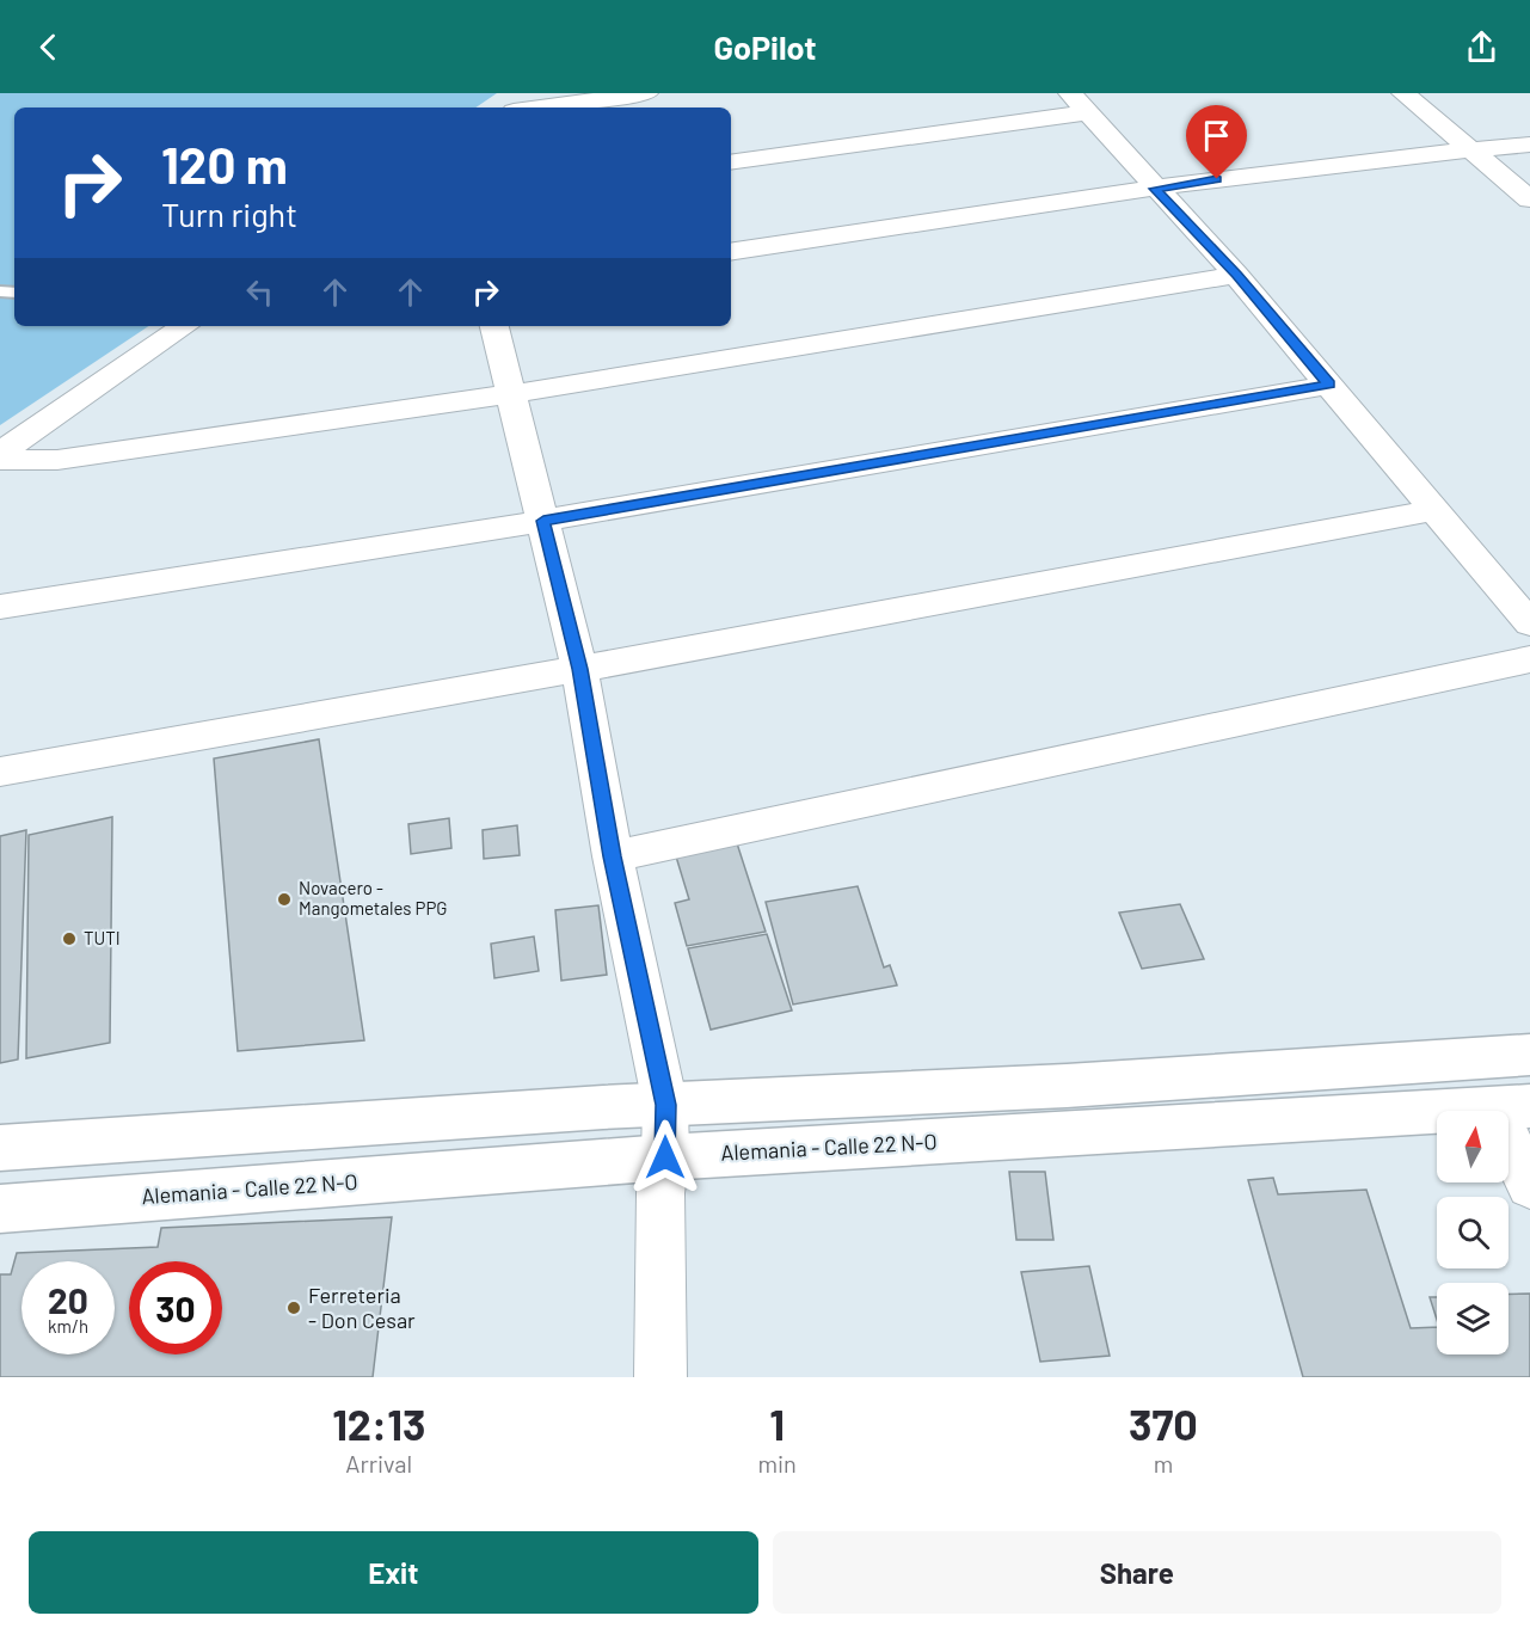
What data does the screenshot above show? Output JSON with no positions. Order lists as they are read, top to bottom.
{
  "streets": {
    "street": ["Alemania - Calle 22 N-O"]
  },
  "places": ["Novacero - Mangometales PPG", "TUTI", "Ferreteria - Don Cesar"],
  "north": "top",
  "page": {
    "header": "GoPilot",
    "turn": ["120 m", "Turn right"],
    "speed": "20 km/h",
    "limit": "30",
    "eta": [
      "12:13",
      "Arrival",
      "1",
      "min",
      "370",
      "m"
    ],
    "buttons": ["Exit", "Share"]
  }
}
